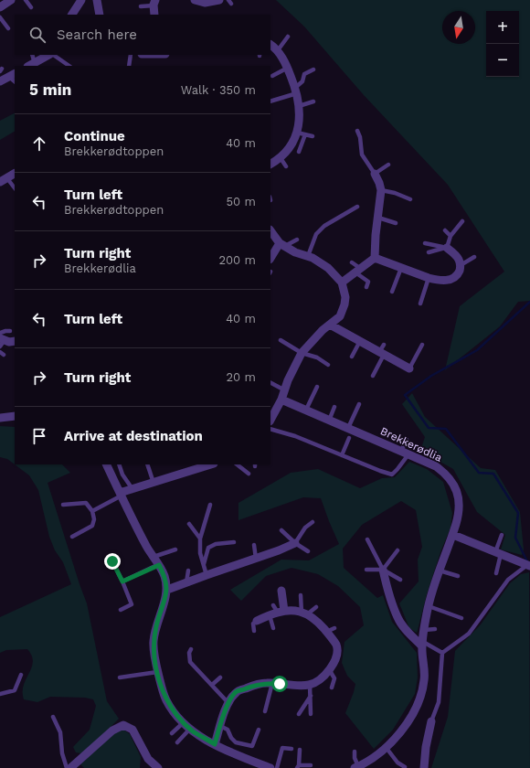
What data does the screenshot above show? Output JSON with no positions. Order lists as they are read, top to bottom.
{
  "streets": {
    "street": ["Brekkerødlia"]
  },
  "north": "bottom",
  "page": {
    "map_buttons": ["+", "−"],
    "search": "Search here",
    "heading": ["5 min", "Walk · 350 m"],
    "list": [
      ["Continue", "Brekkerødtoppen", "40 m"],
      ["Turn left", "Brekkerødtoppen", "50 m"],
      ["Turn right", "Brekkerødlia", "200 m"],
      ["Turn left", "40 m"],
      ["Turn right", "20 m"],
      "Arrive at destination"
    ]
  }
}
